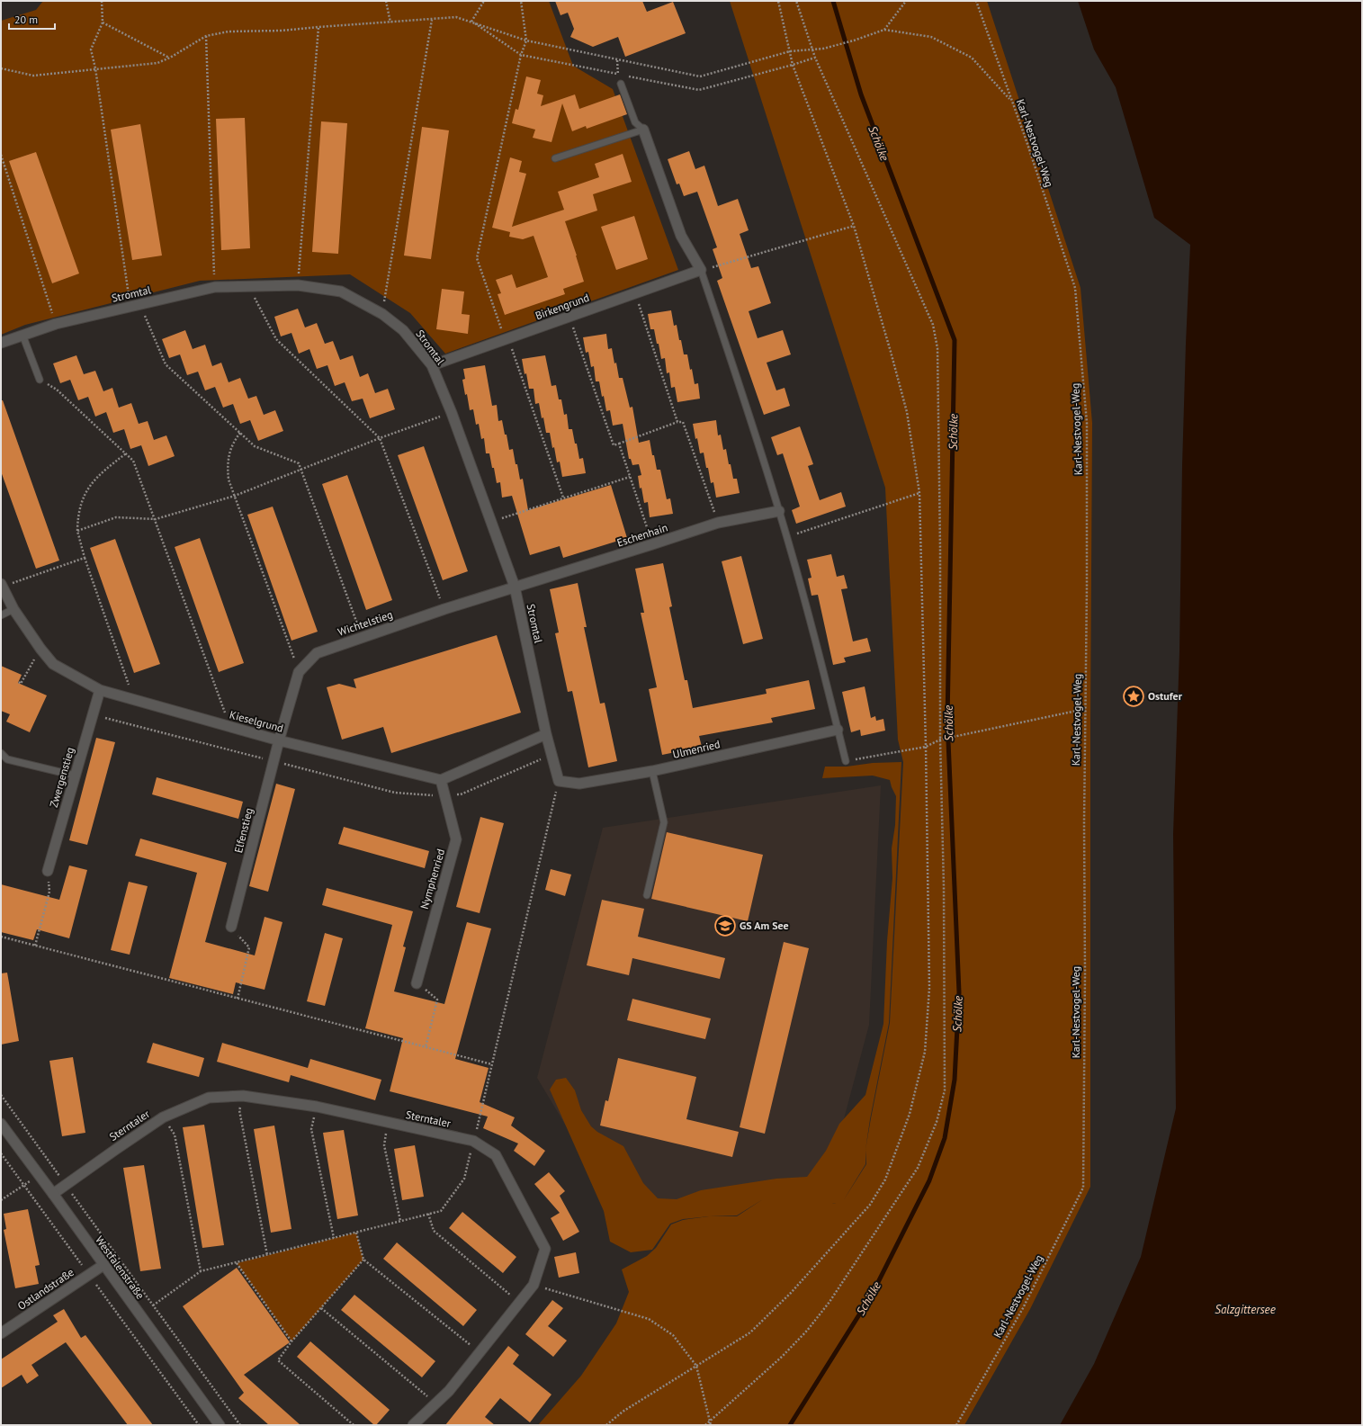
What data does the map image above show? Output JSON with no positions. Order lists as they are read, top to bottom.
{
  "streets": {
    "street": [
      "Stromtal",
      "Birkengrund",
      "Eschenhain",
      "Wichtelstieg",
      "Kieselgrund",
      "Ulmenried",
      "Zwergenstieg",
      "Elfenstieg",
      "Nymphenried",
      "Sterntaler",
      "Westfalenstraße",
      "Ostlandstraße"
    ],
    "path": ["Karl-Nestvogel-Weg"]
  },
  "crossings": [
    ["Stromtal", "Birkengrund"],
    ["Stromtal", "Eschenhain"],
    ["Stromtal", "Wichtelstieg"],
    ["Stromtal", "Ulmenried"],
    ["Eschenhain", "Wichtelstieg"],
    ["Wichtelstieg", "Kieselgrund"],
    ["Wichtelstieg", "Elfenstieg"],
    ["Kieselgrund", "Zwergenstieg"],
    ["Kieselgrund", "Elfenstieg"],
    ["Kieselgrund", "Nymphenried"],
    ["Sterntaler", "Westfalenstraße"],
    ["Westfalenstraße", "Ostlandstraße"]
  ],
  "water": ["Schölke", "Salzgittersee"],
  "places": {
    "place": ["Ostufer"],
    "school or university": ["GS Am See"]
  },
  "scale_bar": "20 m"
}
